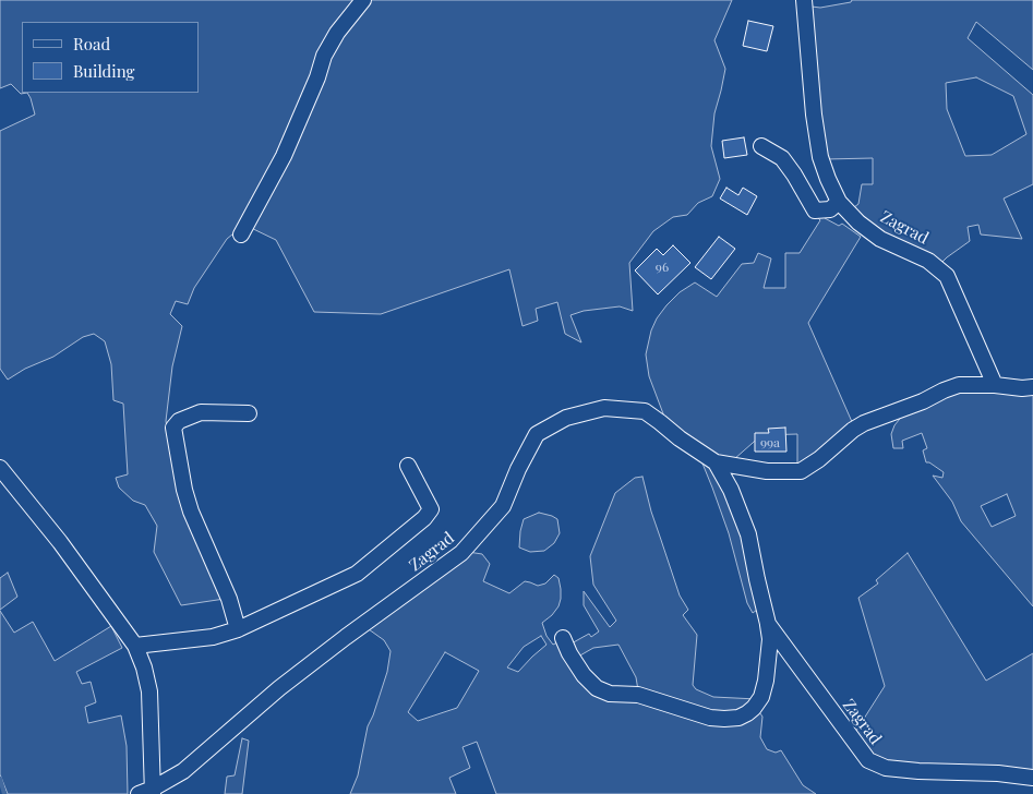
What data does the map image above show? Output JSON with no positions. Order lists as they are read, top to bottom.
{
  "streets": {
    "street": ["Zagrad"]
  },
  "house_numbers": ["96", "99a"],
  "legend": ["Road", "Building"]
}
